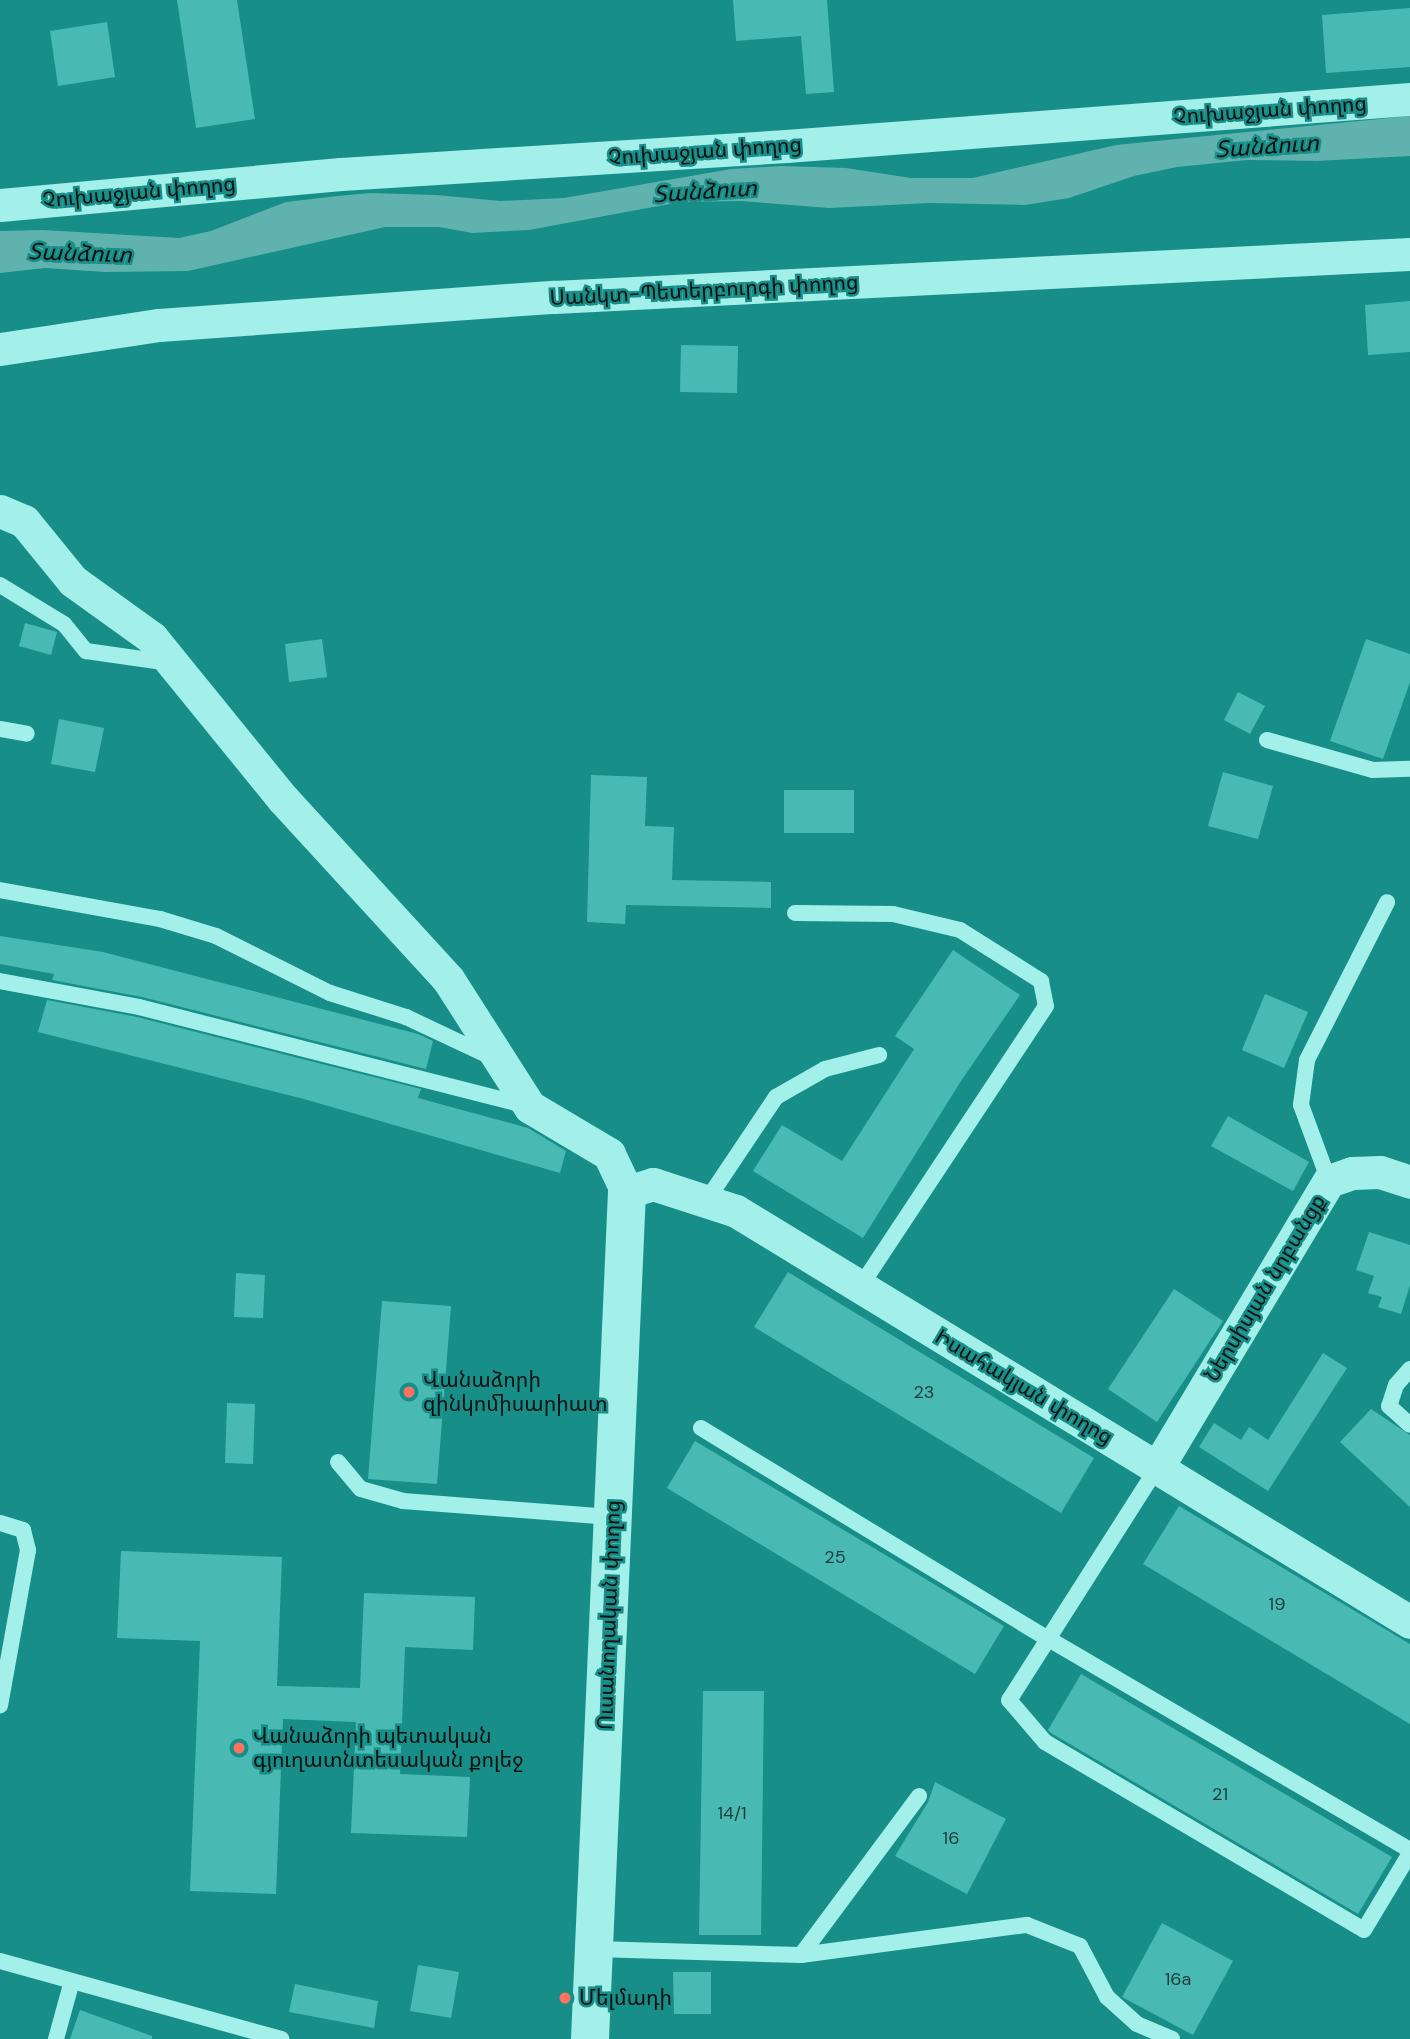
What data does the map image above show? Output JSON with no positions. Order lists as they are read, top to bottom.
{
  "streets": {
    "street": [
      "Չուխաջյան փողոց",
      "Սանկտ-Պետերբուրգի փողոց",
      "Ներսիսյան նրբանցք",
      "Իսահակյան փողոց",
      "Ուսանողական փողոց"
    ]
  },
  "crossings": [
    ["Ներսիսյան նրբանցք", "Իսահակյան փողոց"],
    ["Իսահակյան փողոց", "Ուսանողական փողոց"]
  ],
  "water": ["Տանձուտ"],
  "places": ["Վանաձորի զինկոմիսարիատ", "Վանաձորի պետական գյուղատնտեսական քոլեջ", "Մելմադի"],
  "house_numbers": [
    "23",
    "25",
    "19",
    "21",
    "14/1",
    "16",
    "16a"
  ]
}
